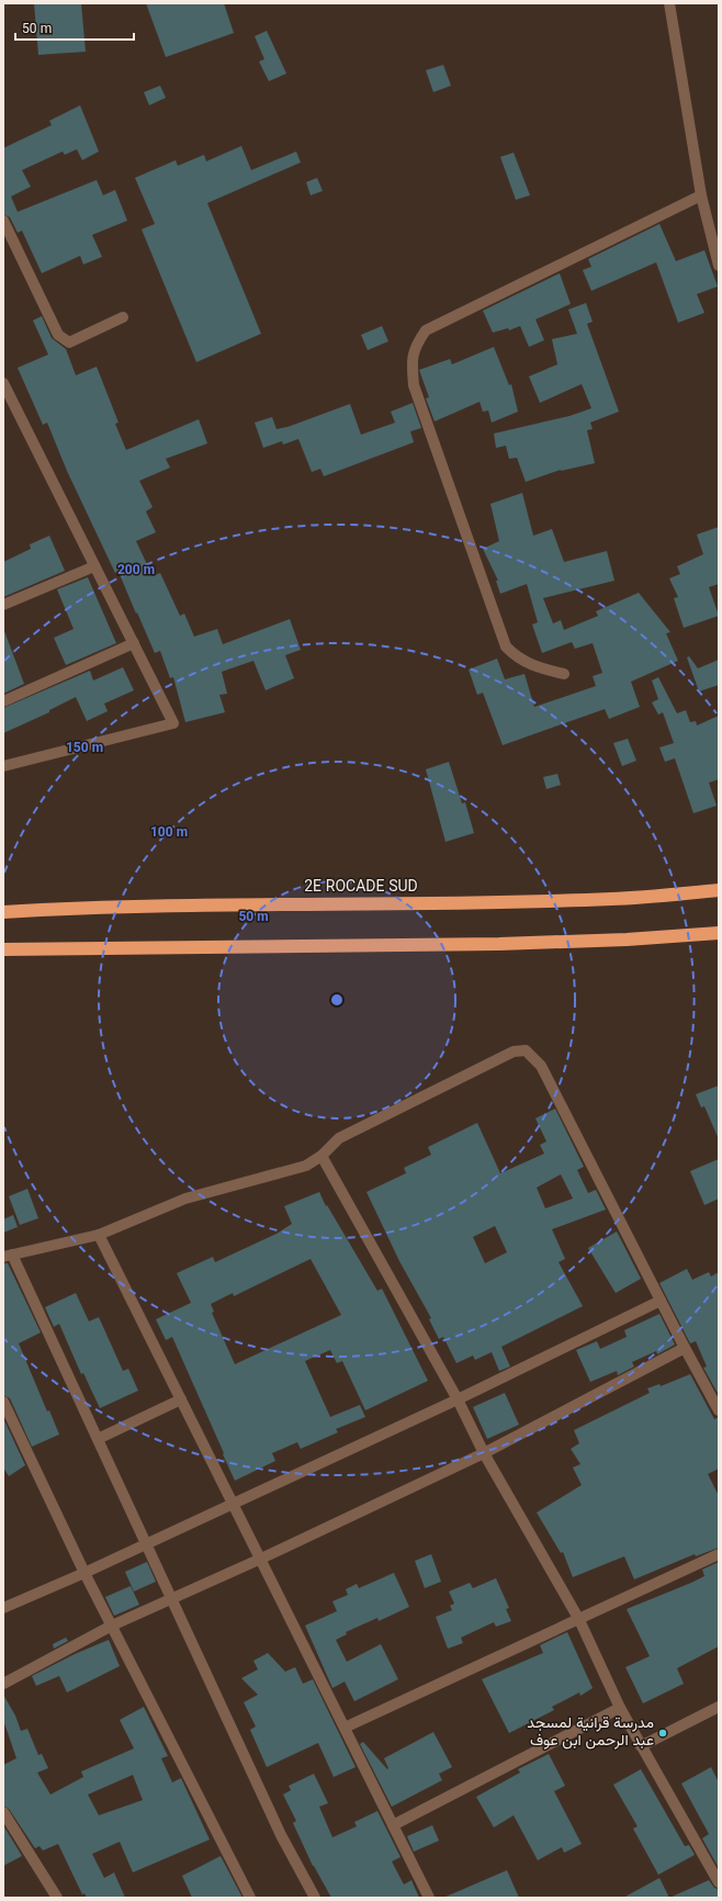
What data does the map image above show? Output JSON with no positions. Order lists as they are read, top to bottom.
{
  "streets": {
    "highway": ["2E ROCADE SUD"]
  },
  "places": ["مدرسة قرانية لمسجد عبد الرحمن ابن عوف"],
  "scale_bar": "50 m",
  "rings": [
    "200 m",
    "150 m",
    "100 m",
    "50 m"
  ]
}
